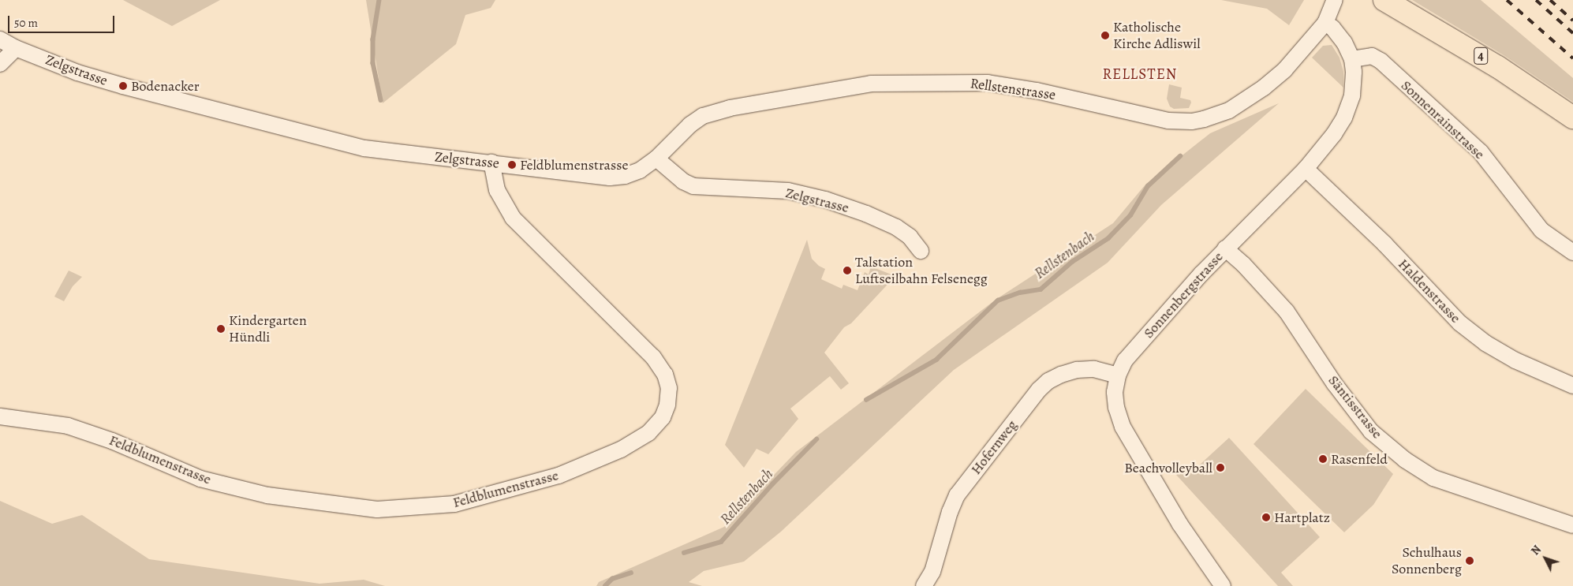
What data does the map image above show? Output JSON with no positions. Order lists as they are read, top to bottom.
{
  "streets": {
    "main road": ["4"],
    "street": [
      "Zelgstrasse",
      "Rellstenstrasse",
      "Sonnenrainstrasse",
      "Haldenstrasse",
      "Sonnenbergstrasse",
      "Säntisstrasse",
      "Hofernweg",
      "Feldblumenstrasse"
    ]
  },
  "crossings": [
    ["Zelgstrasse", "Rellstenstrasse"],
    ["Zelgstrasse", "Feldblumenstrasse"],
    ["Rellstenstrasse", "Sonnenbergstrasse"],
    ["Sonnenrainstrasse", "Sonnenbergstrasse"],
    ["Haldenstrasse", "Sonnenbergstrasse"],
    ["Sonnenbergstrasse", "Säntisstrasse"],
    ["Sonnenbergstrasse", "Hofernweg"]
  ],
  "districts": ["RELLSTEN"],
  "water": ["Rellstenbach"],
  "places": [
    "Katholische Kirche Adliswil",
    "Bodenacker",
    "Feldblumenstrasse",
    "Talstation Luftseilbahn Felsenegg",
    "Kindergarten Hündli",
    "Rasenfeld",
    "Beachvolleyball",
    "Hartplatz",
    "Schulhaus Sonnenberg"
  ],
  "scale_bar": "50 m",
  "north": "top left"
}
